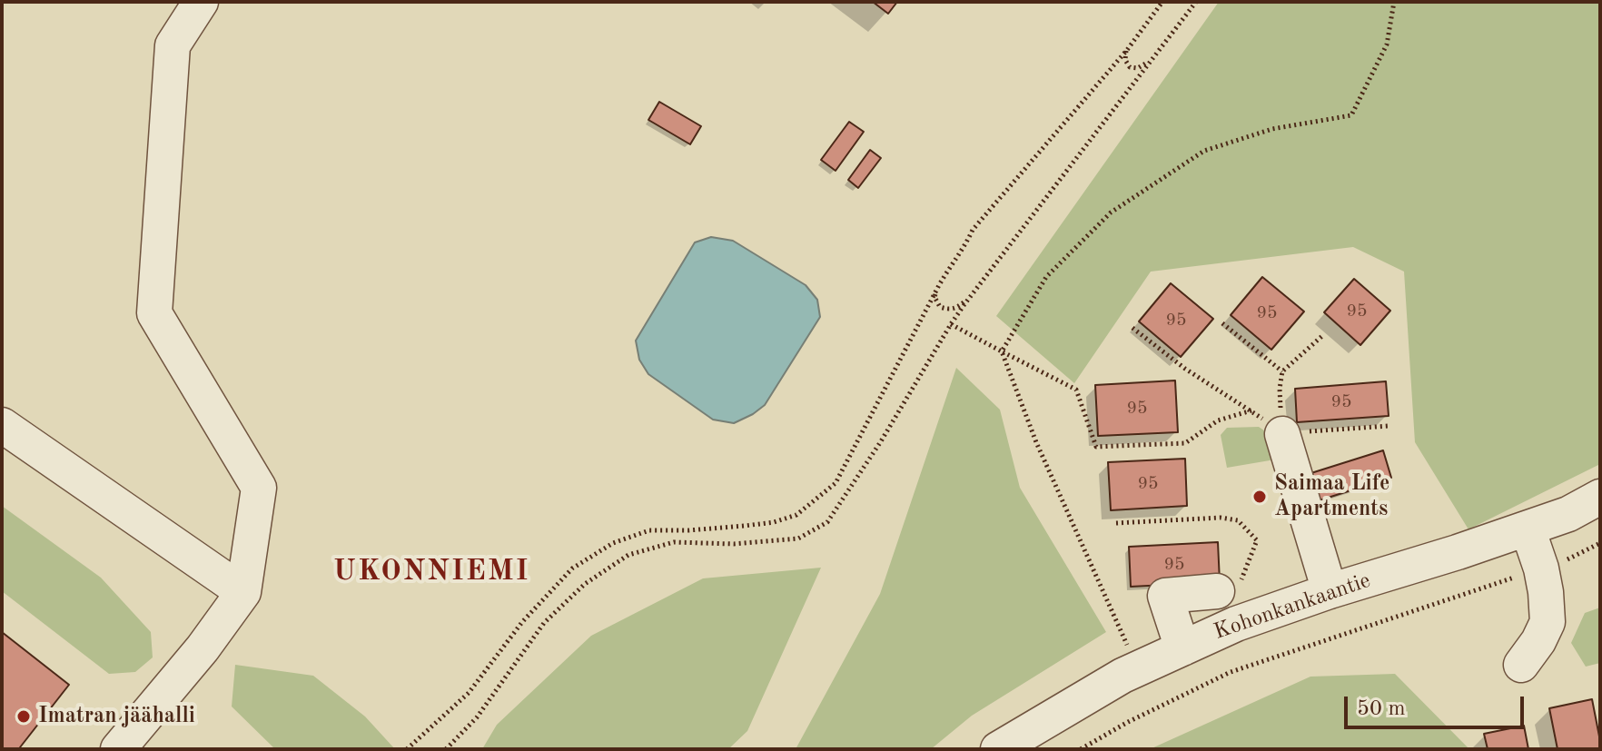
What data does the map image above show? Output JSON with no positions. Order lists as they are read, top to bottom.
{
  "streets": {
    "street": ["Kohonkankaantie"]
  },
  "districts": ["UKONNIEMI"],
  "places": ["Saimaa Life Apartments", "Imatran jäähalli"],
  "house_numbers": [
    "95",
    "95",
    "95",
    "95",
    "95",
    "95",
    "95"
  ],
  "scale_bar": "50 m"
}
